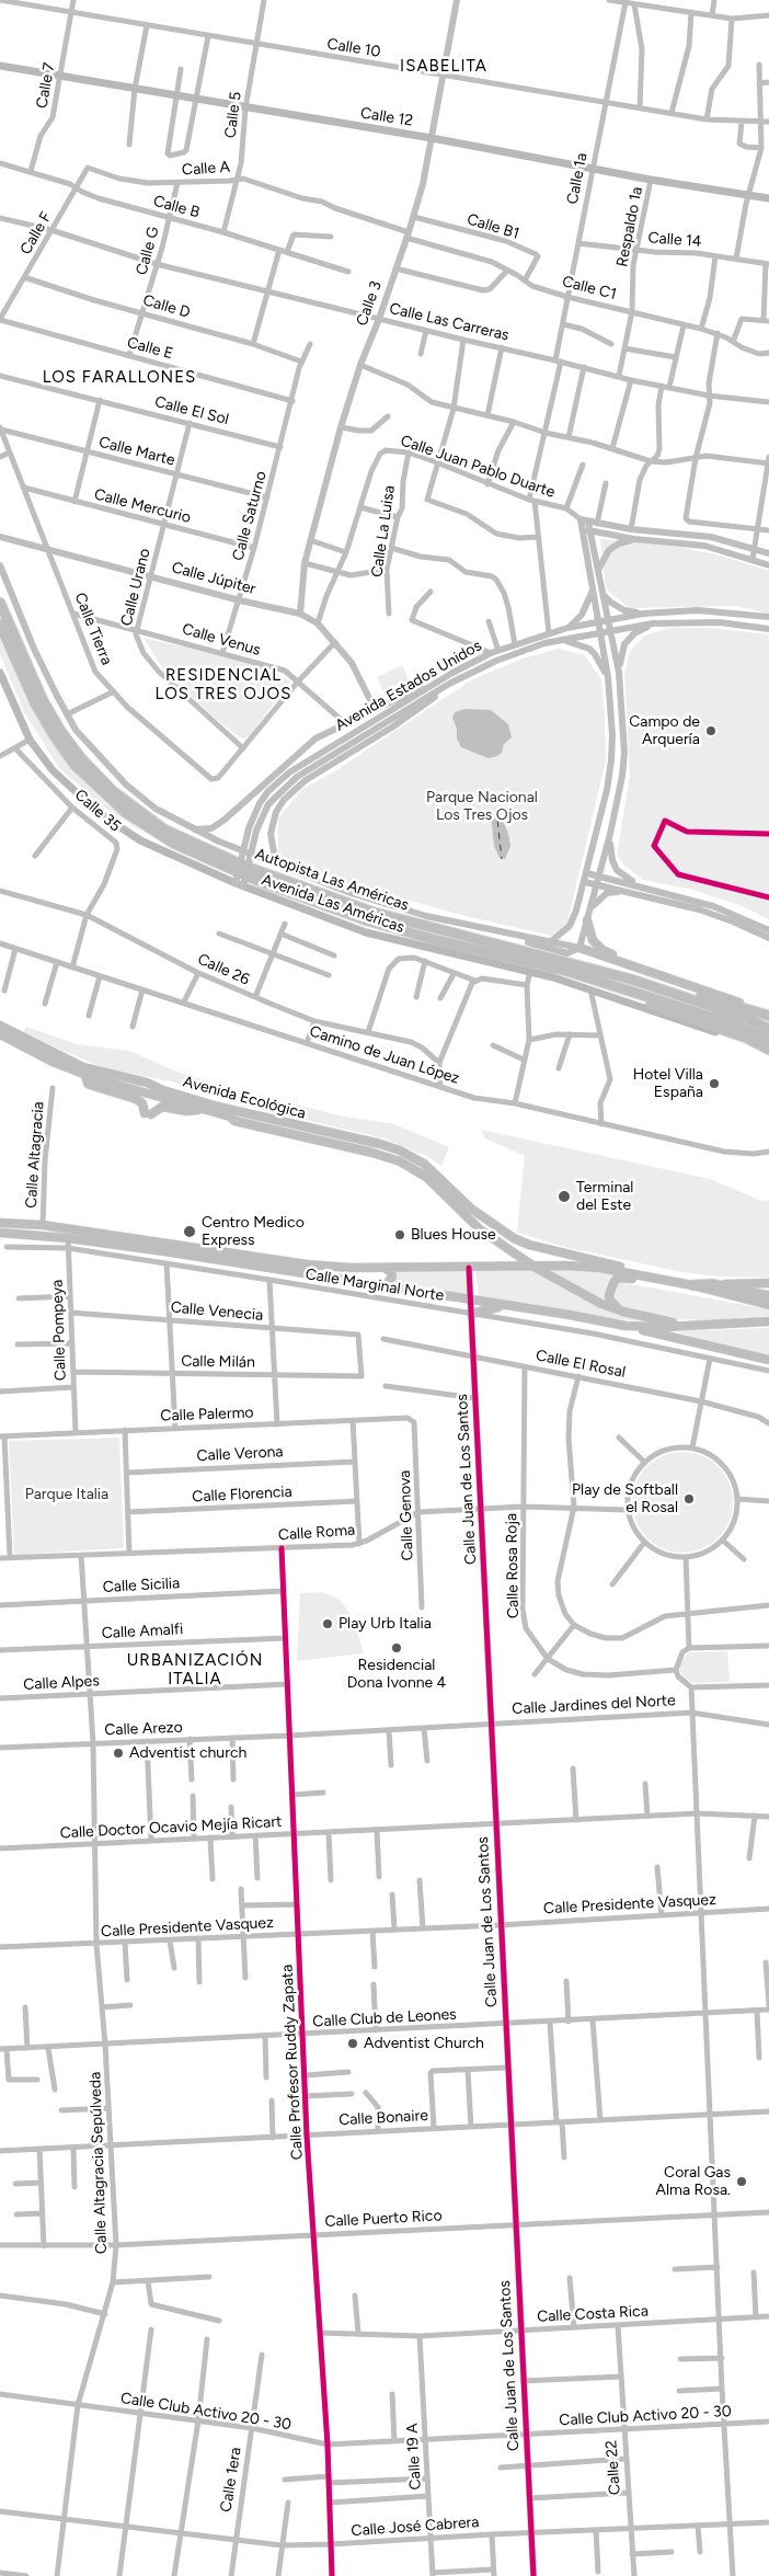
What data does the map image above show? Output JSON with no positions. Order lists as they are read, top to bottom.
{
  "streets": {
    "highway": ["Autopista Las Américas"],
    "main road": ["Calle 12", "Avenida Las Américas", "Avenida Ecológica"],
    "street": [
      "Calle 10",
      "Calle 7",
      "Calle 5",
      "Calle A",
      "Calle 1a",
      "Calle B",
      "Calle B1",
      "Respaldo 1a",
      "Calle F",
      "Calle 14",
      "Calle G",
      "Calle C1",
      "Calle 3",
      "Calle D",
      "Calle Las Carreras",
      "Calle E",
      "Calle El Sol",
      "Calle Marte",
      "Calle Juan Pablo Duarte",
      "Calle Mercurio",
      "Calle Saturno",
      "Calle La Luisa",
      "Calle Júpiter",
      "Calle Urano",
      "Calle Tierra",
      "Calle Venus",
      "Avenida Estados Unidos",
      "Calle 35",
      "Calle 26",
      "Camino de Juan López",
      "Calle Altagracia",
      "Calle Marginal Norte",
      "Calle Venecia",
      "Calle Pompeya",
      "Calle Milán",
      "Calle El Rosal",
      "Calle Palermo",
      "Calle Verona",
      "Calle Juan de Los Santos",
      "Calle Florencia",
      "Calle Genova",
      "Calle Roma",
      "Calle Rosa Roja",
      "Calle Sicilia",
      "Calle Amalfi",
      "Calle Alpes",
      "Calle Jardines del Norte",
      "Calle Arezo",
      "Calle Doctor Ocavio Mejía Ricart",
      "Calle Presidente Vasquez",
      "Calle Club de Leones",
      "Calle Profesor Ruddy Zapata",
      "Calle Bonaire",
      "Calle Altagracia Sepúlveda",
      "Calle Puerto Rico",
      "Calle Costa Rica",
      "Calle Club Activo 20 - 30",
      "Calle 19 A",
      "Calle 22",
      "Calle 1era",
      "Calle José Cabrera"
    ]
  },
  "crossings": [
    ["Calle 10", "Calle 7"],
    ["Calle 10", "Calle 5"],
    ["Calle 10", "Calle 1a"],
    ["Calle 10", "Calle 3"],
    ["Calle 7", "Calle 12"],
    ["Calle 7", "Calle B"],
    ["Calle 5", "Calle 12"],
    ["Calle 5", "Calle A"],
    ["Calle 5", "Calle B"],
    ["Calle 12", "Calle 1a"],
    ["Calle 12", "Respaldo 1a"],
    ["Calle 12", "Calle 3"],
    ["Calle A", "Calle B"],
    ["Calle A", "Calle F"],
    ["Calle A", "Calle G"],
    ["Calle A", "Calle C1"],
    ["Calle A", "Calle 3"],
    ["Calle 1a", "Calle 14"],
    ["Calle 1a", "Calle C1"],
    ["Calle 1a", "Calle Las Carreras"],
    ["Calle 1a", "Calle Juan Pablo Duarte"],
    ["Calle 1a", "Avenida Estados Unidos"],
    ["Calle B", "Calle F"],
    ["Calle B", "Calle G"],
    ["Calle B1", "Calle C1"],
    ["Calle B1", "Calle 3"],
    ["Respaldo 1a", "Calle 14"],
    ["Respaldo 1a", "Calle C1"],
    ["Respaldo 1a", "Calle Las Carreras"],
    ["Calle F", "Calle D"],
    ["Calle F", "Calle Las Carreras"],
    ["Calle F", "Calle E"],
    ["Calle G", "Calle D"],
    ["Calle G", "Calle Las Carreras"],
    ["Calle G", "Calle E"],
    ["Calle C1", "Calle 3"],
    ["Calle 3", "Calle Las Carreras"],
    ["Calle 3", "Calle Júpiter"],
    ["Calle D", "Calle Saturno"],
    ["Calle E", "Calle Saturno"],
    ["Calle El Sol", "Calle Saturno"],
    ["Calle El Sol", "Calle Urano"],
    ["Calle Marte", "Calle Saturno"],
    ["Calle Marte", "Calle Urano"],
    ["Calle Marte", "Calle Tierra"],
    ["Calle Juan Pablo Duarte", "Calle La Luisa"],
    ["Calle Juan Pablo Duarte", "Calle Júpiter"],
    ["Calle Mercurio", "Calle Saturno"],
    ["Calle Mercurio", "Calle Urano"],
    ["Calle Mercurio", "Calle Tierra"],
    ["Calle Saturno", "Calle Júpiter"],
    ["Calle Saturno", "Calle Venus"],
    ["Calle Júpiter", "Calle Urano"],
    ["Calle Júpiter", "Calle Tierra"],
    ["Calle Urano", "Calle Tierra"],
    ["Calle Urano", "Calle Venus"],
    ["Calle Tierra", "Calle Venus"],
    ["Avenida Estados Unidos", "Avenida Las Américas"],
    ["Calle 35", "Calle 26"],
    ["Calle 35", "Camino de Juan López"],
    ["Calle Marginal Norte", "Calle Pompeya"],
    ["Calle Marginal Norte", "Calle Juan de Los Santos"],
    ["Calle Venecia", "Calle Pompeya"],
    ["Calle Venecia", "Calle Milán"],
    ["Calle Pompeya", "Calle Milán"],
    ["Calle Pompeya", "Calle Palermo"],
    ["Calle El Rosal", "Calle Juan de Los Santos"],
    ["Calle El Rosal", "Calle Rosa Roja"],
    ["Calle Palermo", "Calle Genova"],
    ["Calle Juan de Los Santos", "Calle Roma"],
    ["Calle Juan de Los Santos", "Calle Jardines del Norte"],
    ["Calle Juan de Los Santos", "Calle Doctor Ocavio Mejía Ricart"],
    ["Calle Juan de Los Santos", "Calle Presidente Vasquez"],
    ["Calle Juan de Los Santos", "Calle Club de Leones"],
    ["Calle Juan de Los Santos", "Calle Bonaire"],
    ["Calle Juan de Los Santos", "Calle Puerto Rico"],
    ["Calle Juan de Los Santos", "Calle Costa Rica"],
    ["Calle Juan de Los Santos", "Calle Club Activo 20 - 30"],
    ["Calle Juan de Los Santos", "Calle José Cabrera"],
    ["Calle Genova", "Calle Roma"],
    ["Calle Roma", "Calle Rosa Roja"],
    ["Calle Roma", "Calle Profesor Ruddy Zapata"],
    ["Calle Sicilia", "Calle Profesor Ruddy Zapata"],
    ["Calle Amalfi", "Calle Profesor Ruddy Zapata"],
    ["Calle Alpes", "Calle Profesor Ruddy Zapata"],
    ["Calle Jardines del Norte", "Calle Arezo"],
    ["Calle Jardines del Norte", "Calle Profesor Ruddy Zapata"],
    ["Calle Arezo", "Calle Profesor Ruddy Zapata"],
    ["Calle Arezo", "Calle Altagracia Sepúlveda"],
    ["Calle Doctor Ocavio Mejía Ricart", "Calle Profesor Ruddy Zapata"],
    ["Calle Doctor Ocavio Mejía Ricart", "Calle Altagracia Sepúlveda"],
    ["Calle Presidente Vasquez", "Calle Profesor Ruddy Zapata"],
    ["Calle Presidente Vasquez", "Calle Altagracia Sepúlveda"],
    ["Calle Club de Leones", "Calle Profesor Ruddy Zapata"],
    ["Calle Club de Leones", "Calle Altagracia Sepúlveda"],
    ["Calle Profesor Ruddy Zapata", "Calle Bonaire"],
    ["Calle Profesor Ruddy Zapata", "Calle Puerto Rico"],
    ["Calle Profesor Ruddy Zapata", "Calle Costa Rica"],
    ["Calle Profesor Ruddy Zapata", "Calle Club Activo 20 - 30"],
    ["Calle Profesor Ruddy Zapata", "Calle José Cabrera"],
    ["Calle Bonaire", "Calle Altagracia Sepúlveda"],
    ["Calle Altagracia Sepúlveda", "Calle Puerto Rico"],
    ["Calle Altagracia Sepúlveda", "Calle Club Activo 20 - 30"],
    ["Calle Altagracia Sepúlveda", "Calle José Cabrera"],
    ["Calle Costa Rica", "Calle 19 A"],
    ["Calle Costa Rica", "Calle 22"],
    ["Calle Club Activo 20 - 30", "Calle 19 A"],
    ["Calle Club Activo 20 - 30", "Calle 22"],
    ["Calle Club Activo 20 - 30", "Calle 1era"],
    ["Calle 19 A", "Calle José Cabrera"],
    ["Calle 22", "Calle José Cabrera"],
    ["Calle 1era", "Calle José Cabrera"]
  ],
  "districts": [
    "ISABELITA",
    "LOS FARALLONES",
    "RESIDENCIAL LOS TRES OJOS",
    "URBANIZACIÓN ITALIA"
  ],
  "parks": ["Parque Nacional Los Tres Ojos", "Parque Italia"],
  "places": [
    "Campo de Arquería",
    "Hotel Villa España",
    "Terminal del Este",
    "Centro Medico Express",
    "Blues House",
    "Play de Softball el Rosal",
    "Play Urb Italia",
    "Residencial Dona Ivonne 4",
    "Adventist church",
    "Adventist Church",
    "Coral Gas Alma Rosa."
  ]
}
